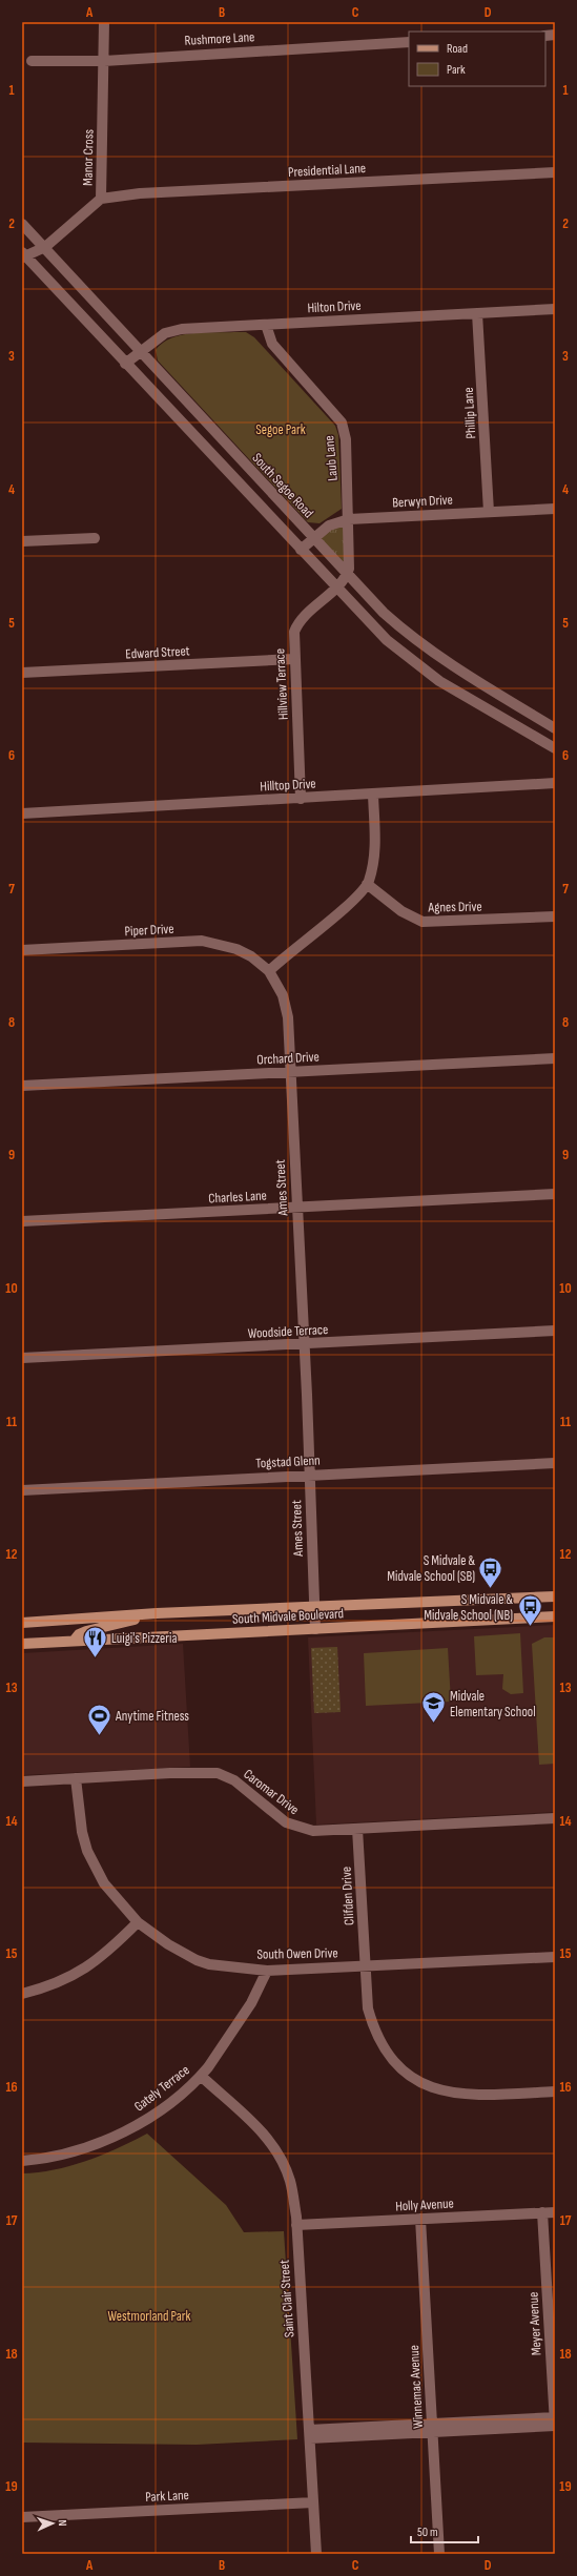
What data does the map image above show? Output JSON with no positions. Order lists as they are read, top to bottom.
{
  "streets": {
    "main road": ["South Midvale Boulevard"],
    "street": [
      "Rushmore Lane",
      "Manor Cross",
      "Presidential Lane",
      "Hilton Drive",
      "Phillip Lane",
      "Laub Lane",
      "South Segoe Road",
      "Berwyn Drive",
      "Edward Street",
      "Hillview Terrace",
      "Hilltop Drive",
      "Agnes Drive",
      "Piper Drive",
      "Orchard Drive",
      "Ames Street",
      "Charles Lane",
      "Woodside Terrace",
      "Togstad Glenn",
      "Caromar Drive",
      "Clifden Drive",
      "South Owen Drive",
      "Gately Terrace",
      "Holly Avenue",
      "Saint Clair Street",
      "Meyer Avenue",
      "Winnemac Avenue",
      "Park Lane"
    ]
  },
  "crossings": [
    ["Rushmore Lane", "Manor Cross"],
    ["Manor Cross", "Presidential Lane"],
    ["Manor Cross", "South Segoe Road"],
    ["Hilton Drive", "Phillip Lane"],
    ["Hilton Drive", "Laub Lane"],
    ["Hilton Drive", "South Segoe Road"],
    ["Phillip Lane", "Berwyn Drive"],
    ["Laub Lane", "South Segoe Road"],
    ["Laub Lane", "Berwyn Drive"],
    ["South Segoe Road", "Berwyn Drive"],
    ["Edward Street", "Hillview Terrace"],
    ["Hillview Terrace", "Hilltop Drive"],
    ["Piper Drive", "Ames Street"],
    ["Orchard Drive", "Ames Street"],
    ["Ames Street", "Charles Lane"],
    ["Ames Street", "Woodside Terrace"],
    ["Ames Street", "Togstad Glenn"],
    ["Ames Street", "South Midvale Boulevard"],
    ["Caromar Drive", "Clifden Drive"],
    ["Caromar Drive", "South Owen Drive"],
    ["Clifden Drive", "South Owen Drive"],
    ["South Owen Drive", "Gately Terrace"],
    ["Gately Terrace", "Saint Clair Street"],
    ["Holly Avenue", "Saint Clair Street"],
    ["Holly Avenue", "Meyer Avenue"],
    ["Holly Avenue", "Winnemac Avenue"],
    ["Saint Clair Street", "Park Lane"]
  ],
  "parks": ["Segoe Park", "Westmorland Park"],
  "places": {
    "bus stop": ["S Midvale & Midvale School (SB)", "S Midvale & Midvale School (NB)"],
    "restaurant": ["Luigi's Pizzeria"],
    "school or university": ["Midvale Elementary School"],
    "sports": ["Anytime Fitness"]
  },
  "legend": ["Road", "Park"],
  "scale_bar": "50 m",
  "north": "right",
  "grid": {
    "columns": [
      "A",
      "B",
      "C",
      "D"
    ],
    "rows": [
      "1",
      "2",
      "3",
      "4",
      "5",
      "6",
      "7",
      "8",
      "9",
      "10",
      "11",
      "12",
      "13",
      "14",
      "15",
      "16",
      "17",
      "18",
      "19"
    ]
  }
}
